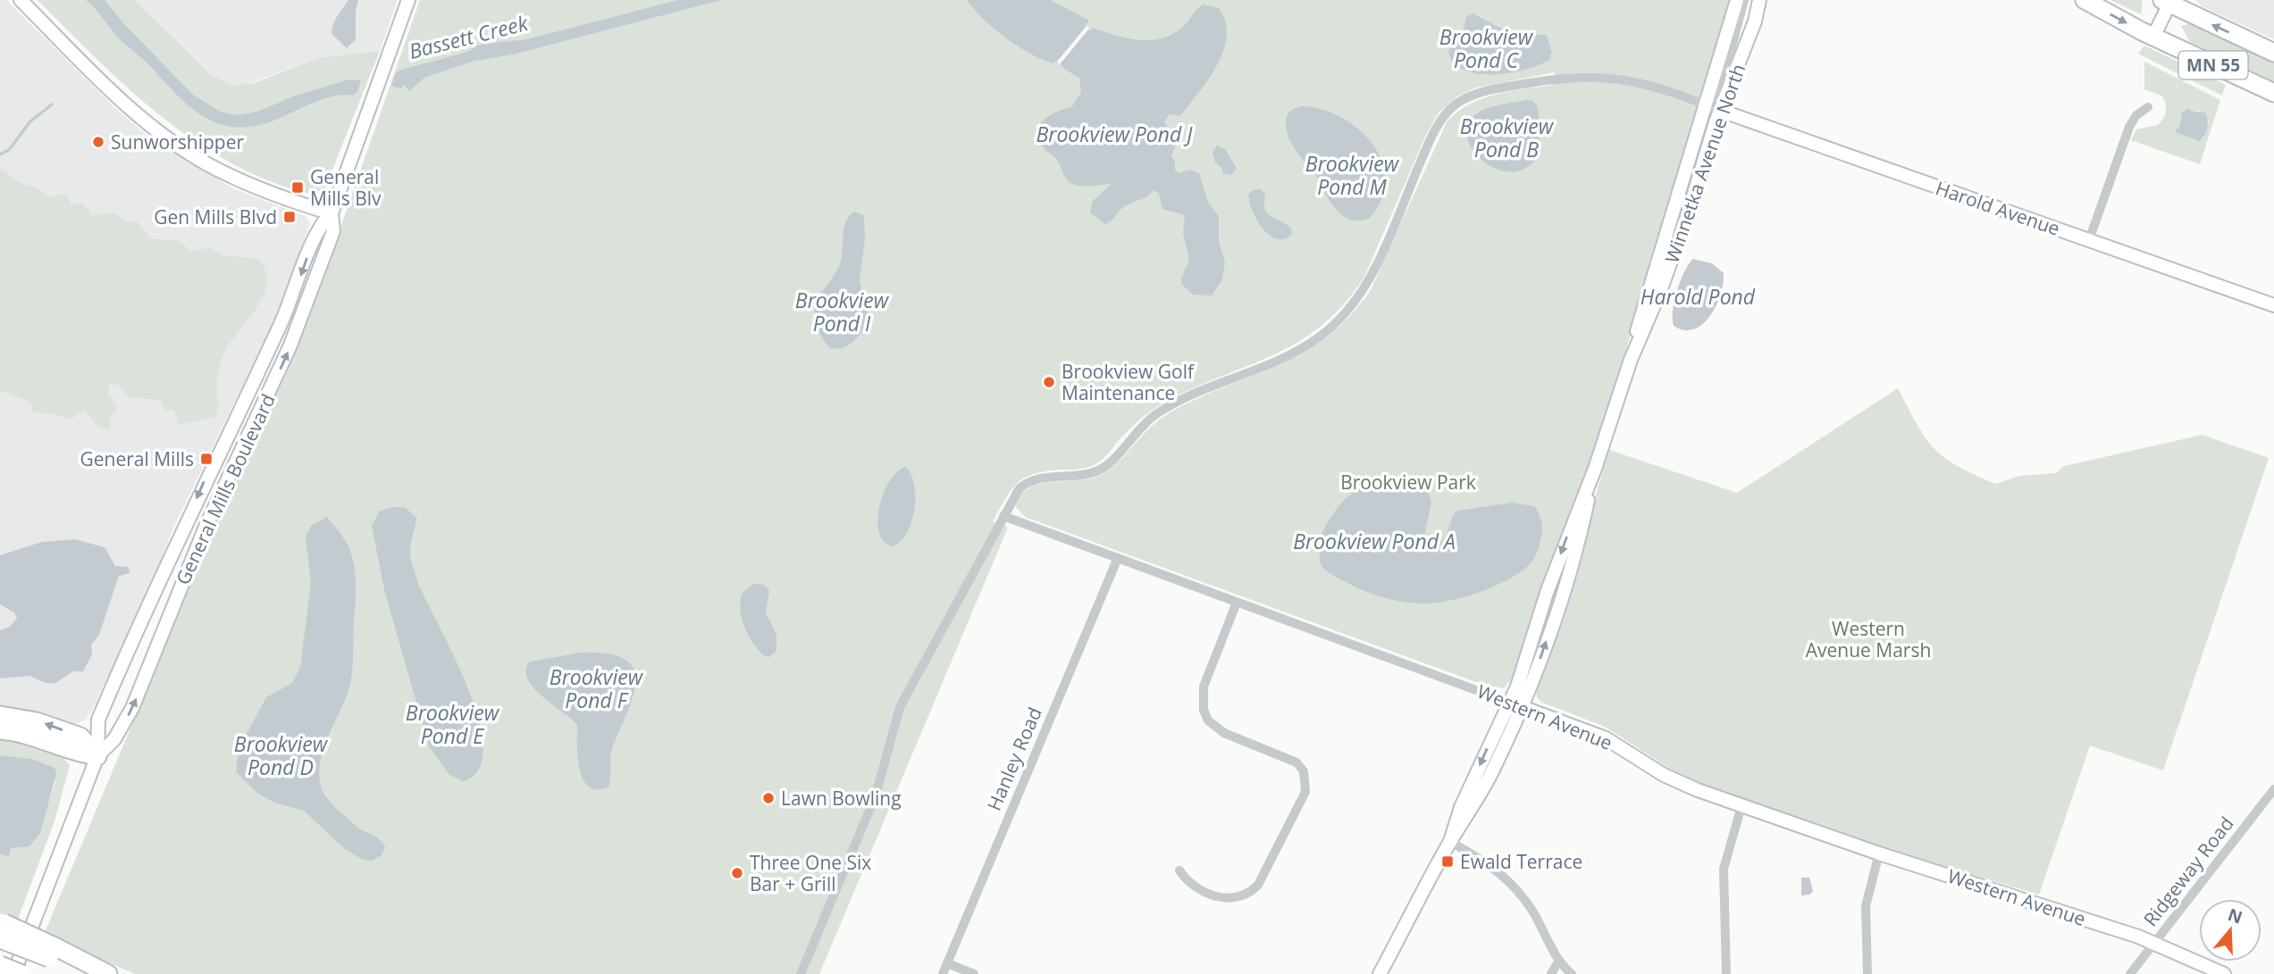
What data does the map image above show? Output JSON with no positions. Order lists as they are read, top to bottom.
{
  "streets": {
    "highway": ["MN 55"],
    "street": [
      "Winnetka Avenue North",
      "Harold Avenue",
      "General Mills Boulevard",
      "Western Avenue",
      "Hanley Road",
      "Ridgeway Road"
    ]
  },
  "crossings": [
    ["Winnetka Avenue North", "Harold Avenue"],
    ["Winnetka Avenue North", "Western Avenue"],
    ["Western Avenue", "Hanley Road"],
    ["Western Avenue", "Ridgeway Road"]
  ],
  "water": [
    "Bassett Creek",
    "Brookview Pond C",
    "Brookview Pond B",
    "Brookview Pond J",
    "Brookview Pond M",
    "Harold Pond",
    "Brookview Pond I",
    "Brookview Pond A",
    "Brookview Pond F",
    "Brookview Pond E",
    "Brookview Pond D"
  ],
  "parks": ["Brookview Park", "Western Avenue Marsh"],
  "places": {
    "other": [
      "Sunworshipper",
      "Brookview Golf Maintenance",
      "Lawn Bowling",
      "Three One Six Bar + Grill"
    ],
    "transit": [
      "General Mills Blv",
      "Gen Mills Blvd",
      "General Mills",
      "Ewald Terrace"
    ]
  },
  "north": "top"
}
